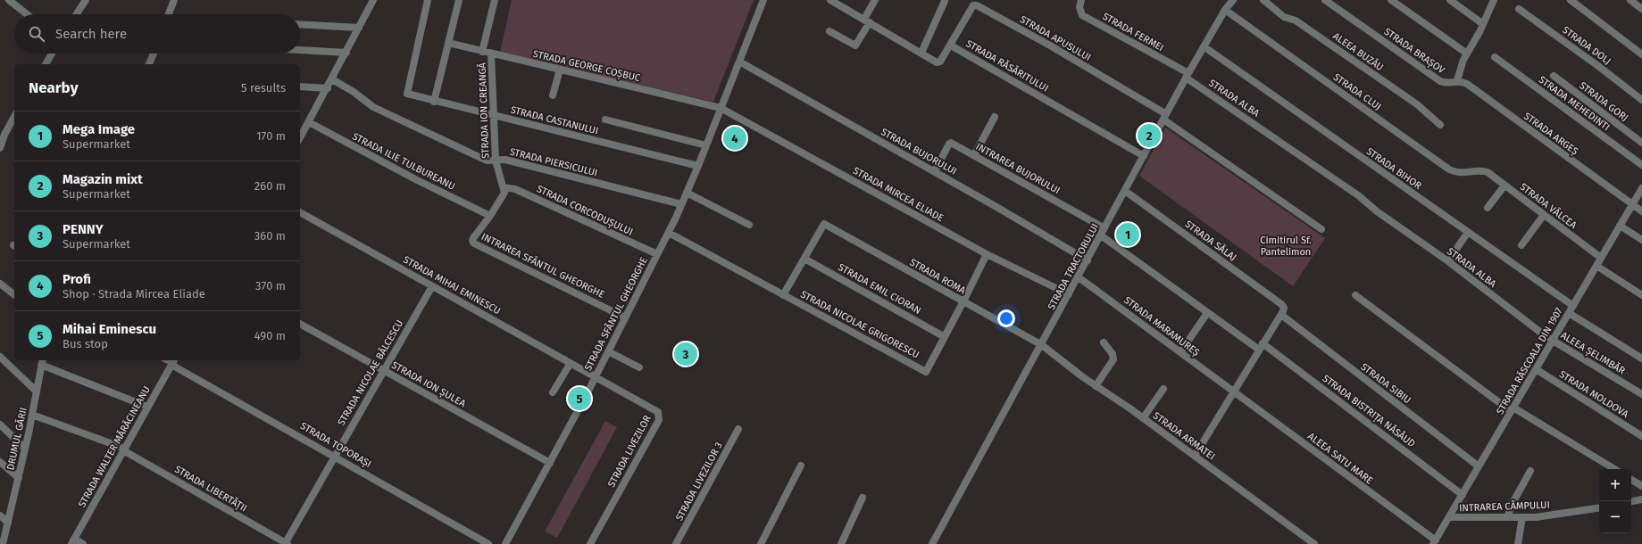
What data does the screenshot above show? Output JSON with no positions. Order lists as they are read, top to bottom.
{
  "streets": {
    "street": [
      "STRADA FERMEI",
      "STRADA APUSULUI",
      "STRADA DOLJ",
      "STRADA BRAȘOV",
      "ALEEA BUZĂU",
      "STRADA GEORGE COȘBUC",
      "STRADA RĂSĂRITULUI",
      "STRADA CLUJ",
      "STRADA ALBA",
      "STRADA GORJ",
      "STRADA MEHEDINTI",
      "STRADA ION CREANGĂ",
      "STRADA CASTANULUI",
      "STRADA ARGEȘ",
      "STRADA BUJORULUI",
      "STRADA ILIE TULBUREANU",
      "STRADA PIERSICULUI",
      "INTRAREA BUJORULUI",
      "STRADA BIHOR",
      "STRADA MIRCEA ELIADE",
      "STRADA VÂLCEA",
      "STRADA CORCODUȘULUI",
      "STRADA SĂLAJ",
      "INTRAREA SFÂNTUL GHEORGHE",
      "STRADA TRACTORULUI",
      "STRADA ROMA",
      "STRADA MIHAI EMINESCU",
      "STRADA EMIL CIORAN",
      "STRADA SFÂNTUL GHEORGHE",
      "STRADA NICOLAE GRIGORESCU",
      "STRADA MARAMUREȘ",
      "ALEEA ȘELIMBĂR",
      "STRADA RĂSCOALA DIN 1907",
      "STRADA NICOLAE BĂLCESCU",
      "STRADA SIBIU",
      "STRADA ION ȘULEA",
      "STRADA MOLDOVA",
      "STRADA BISTRIȚA NĂSĂUD",
      "STRADA ARMATEI",
      "DRUMUL GĂRII",
      "STRADA TOPORAȘI",
      "STRADA WALTER MĂRĂCINEANU",
      "STRADA LIVEZILOR",
      "ALEEA SATU MARE",
      "STRADA LIVEZILOR 3",
      "STRADA LIBERTĂȚII",
      "INTRAREA CÂMPULUI"
    ]
  },
  "crossings": [
    ["STRADA FERMEI", "STRADA ALBA"],
    ["STRADA FERMEI", "STRADA TRACTORULUI"],
    ["STRADA APUSULUI", "STRADA RĂSĂRITULUI"],
    ["STRADA APUSULUI", "STRADA TRACTORULUI"],
    ["STRADA BRAȘOV", "STRADA ARGEȘ"],
    ["STRADA GEORGE COȘBUC", "STRADA ION CREANGĂ"],
    ["STRADA GEORGE COȘBUC", "STRADA MIRCEA ELIADE"],
    ["STRADA GEORGE COȘBUC", "STRADA SFÂNTUL GHEORGHE"],
    ["STRADA RĂSĂRITULUI", "STRADA TRACTORULUI"],
    ["STRADA CLUJ", "STRADA VÂLCEA"],
    ["STRADA CLUJ", "STRADA TRACTORULUI"],
    ["STRADA ALBA", "STRADA TRACTORULUI"],
    ["STRADA ALBA", "ALEEA ȘELIMBĂR"],
    ["STRADA ALBA", "STRADA RĂSCOALA DIN 1907"],
    ["STRADA ION CREANGĂ", "STRADA CASTANULUI"],
    ["STRADA ION CREANGĂ", "STRADA PIERSICULUI"],
    ["STRADA ION CREANGĂ", "STRADA CORCODUȘULUI"],
    ["STRADA CASTANULUI", "STRADA SFÂNTUL GHEORGHE"],
    ["STRADA ARGEȘ", "STRADA RĂSCOALA DIN 1907"],
    ["STRADA BUJORULUI", "INTRAREA BUJORULUI"],
    ["STRADA BUJORULUI", "STRADA TRACTORULUI"],
    ["STRADA BUJORULUI", "STRADA SFÂNTUL GHEORGHE"],
    ["STRADA ILIE TULBUREANU", "INTRAREA SFÂNTUL GHEORGHE"],
    ["STRADA PIERSICULUI", "STRADA SFÂNTUL GHEORGHE"],
    ["INTRAREA BUJORULUI", "STRADA TRACTORULUI"],
    ["STRADA BIHOR", "STRADA TRACTORULUI"],
    ["STRADA BIHOR", "STRADA RĂSCOALA DIN 1907"],
    ["STRADA MIRCEA ELIADE", "STRADA TRACTORULUI"],
    ["STRADA MIRCEA ELIADE", "STRADA SFÂNTUL GHEORGHE"],
    ["STRADA MIRCEA ELIADE", "STRADA NICOLAE GRIGORESCU"],
    ["STRADA VÂLCEA", "STRADA RĂSCOALA DIN 1907"],
    ["STRADA CORCODUȘULUI", "STRADA SFÂNTUL GHEORGHE"],
    ["STRADA SĂLAJ", "STRADA TRACTORULUI"],
    ["STRADA SĂLAJ", "STRADA SIBIU"],
    ["INTRAREA SFÂNTUL GHEORGHE", "STRADA SFÂNTUL GHEORGHE"],
    ["STRADA TRACTORULUI", "STRADA ROMA"],
    ["STRADA TRACTORULUI", "STRADA MARAMUREȘ"],
    ["STRADA TRACTORULUI", "STRADA BISTRIȚA NĂSĂUD"],
    ["STRADA TRACTORULUI", "STRADA ARMATEI"],
    ["STRADA ROMA", "STRADA EMIL CIORAN"],
    ["STRADA ROMA", "STRADA NICOLAE GRIGORESCU"],
    ["STRADA ROMA", "STRADA ARMATEI"],
    ["STRADA MIHAI EMINESCU", "STRADA SFÂNTUL GHEORGHE"],
    ["STRADA MIHAI EMINESCU", "STRADA NICOLAE BĂLCESCU"],
    ["STRADA MIHAI EMINESCU", "STRADA LIVEZILOR"],
    ["STRADA EMIL CIORAN", "STRADA NICOLAE GRIGORESCU"],
    ["STRADA SFÂNTUL GHEORGHE", "STRADA NICOLAE GRIGORESCU"],
    ["STRADA SFÂNTUL GHEORGHE", "STRADA ION ȘULEA"],
    ["STRADA SFÂNTUL GHEORGHE", "STRADA LIVEZILOR"],
    ["STRADA MARAMUREȘ", "ALEEA SATU MARE"],
    ["ALEEA ȘELIMBĂR", "STRADA RĂSCOALA DIN 1907"],
    ["STRADA RĂSCOALA DIN 1907", "STRADA SIBIU"],
    ["STRADA RĂSCOALA DIN 1907", "STRADA MOLDOVA"],
    ["STRADA RĂSCOALA DIN 1907", "STRADA BISTRIȚA NĂSĂUD"],
    ["STRADA RĂSCOALA DIN 1907", "ALEEA SATU MARE"],
    ["STRADA RĂSCOALA DIN 1907", "INTRAREA CÂMPULUI"],
    ["STRADA NICOLAE BĂLCESCU", "STRADA ION ȘULEA"],
    ["STRADA NICOLAE BĂLCESCU", "STRADA TOPORAȘI"],
    ["STRADA NICOLAE BĂLCESCU", "STRADA LIBERTĂȚII"],
    ["DRUMUL GĂRII", "STRADA LIBERTĂȚII"],
    ["STRADA TOPORAȘI", "STRADA WALTER MĂRĂCINEANU"],
    ["STRADA WALTER MĂRĂCINEANU", "STRADA LIBERTĂȚII"]
  ],
  "parks": ["Cimitirul Sf. Pantelimon"],
  "page": {
    "search": "Search here",
    "heading": ["Nearby", "5 results"],
    "list": [
      {
        "mark": "1",
        "name": "Mega Image",
        "note": "Supermarket",
        "value": "170 m"
      },
      {
        "mark": "2",
        "name": "Magazin mixt",
        "note": "Supermarket",
        "value": "260 m"
      },
      {
        "mark": "3",
        "name": "PENNY",
        "note": "Supermarket",
        "value": "360 m"
      },
      {
        "mark": "4",
        "name": "Profi",
        "note": "Shop · Strada Mircea Eliade",
        "value": "370 m"
      },
      {
        "mark": "5",
        "name": "Mihai Eminescu",
        "note": "Bus stop",
        "value": "490 m"
      }
    ],
    "pins": [
      "2",
      "4",
      "1",
      "3",
      "5"
    ],
    "map_buttons": ["+", "−"]
  }
}
